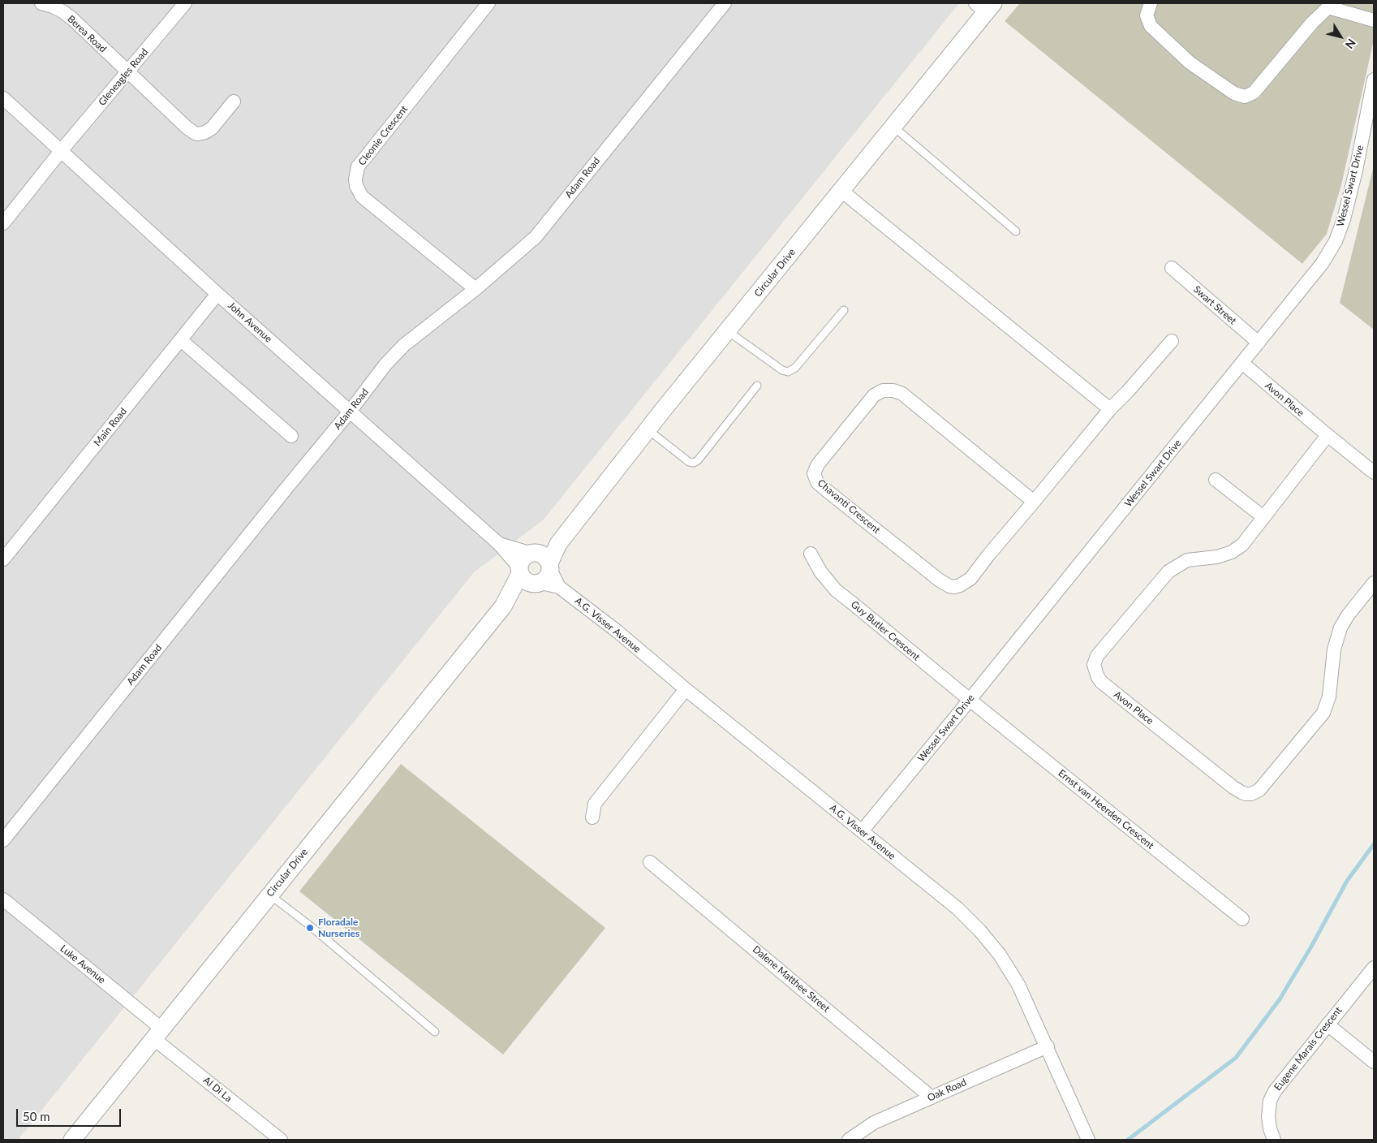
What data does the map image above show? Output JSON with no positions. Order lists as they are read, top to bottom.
{
  "streets": {
    "street": [
      "Berea Road",
      "Gleneagles Road",
      "Cleonie Crescent",
      "Adam Road",
      "Wessel Swart Drive",
      "Circular Drive",
      "Swart Street",
      "John Avenue",
      "Avon Place",
      "Main Road",
      "Chavanti Crescent",
      "A.G. Visser Avenue",
      "Guy Butler Crescent",
      "Ernst van Heerden Crescent",
      "Luke Avenue",
      "Dalene Matthee Street",
      "Eugene Marais Crescent",
      "Al Di La",
      "Oak Road"
    ]
  },
  "crossings": [
    ["Berea Road", "Gleneagles Road"],
    ["Gleneagles Road", "John Avenue"],
    ["Cleonie Crescent", "Adam Road"],
    ["Adam Road", "John Avenue"],
    ["Wessel Swart Drive", "Swart Street"],
    ["Wessel Swart Drive", "Avon Place"],
    ["Wessel Swart Drive", "A.G. Visser Avenue"],
    ["Wessel Swart Drive", "Guy Butler Crescent"],
    ["Wessel Swart Drive", "Ernst van Heerden Crescent"],
    ["Circular Drive", "John Avenue"],
    ["Circular Drive", "A.G. Visser Avenue"],
    ["Circular Drive", "Luke Avenue"],
    ["Circular Drive", "Al Di La"],
    ["John Avenue", "Main Road"],
    ["John Avenue", "A.G. Visser Avenue"],
    ["A.G. Visser Avenue", "Oak Road"],
    ["Guy Butler Crescent", "Ernst van Heerden Crescent"],
    ["Luke Avenue", "Al Di La"],
    ["Dalene Matthee Street", "Oak Road"]
  ],
  "places": ["Floradale Nurseries"],
  "scale_bar": "50 m",
  "north": "bottom right"
}
